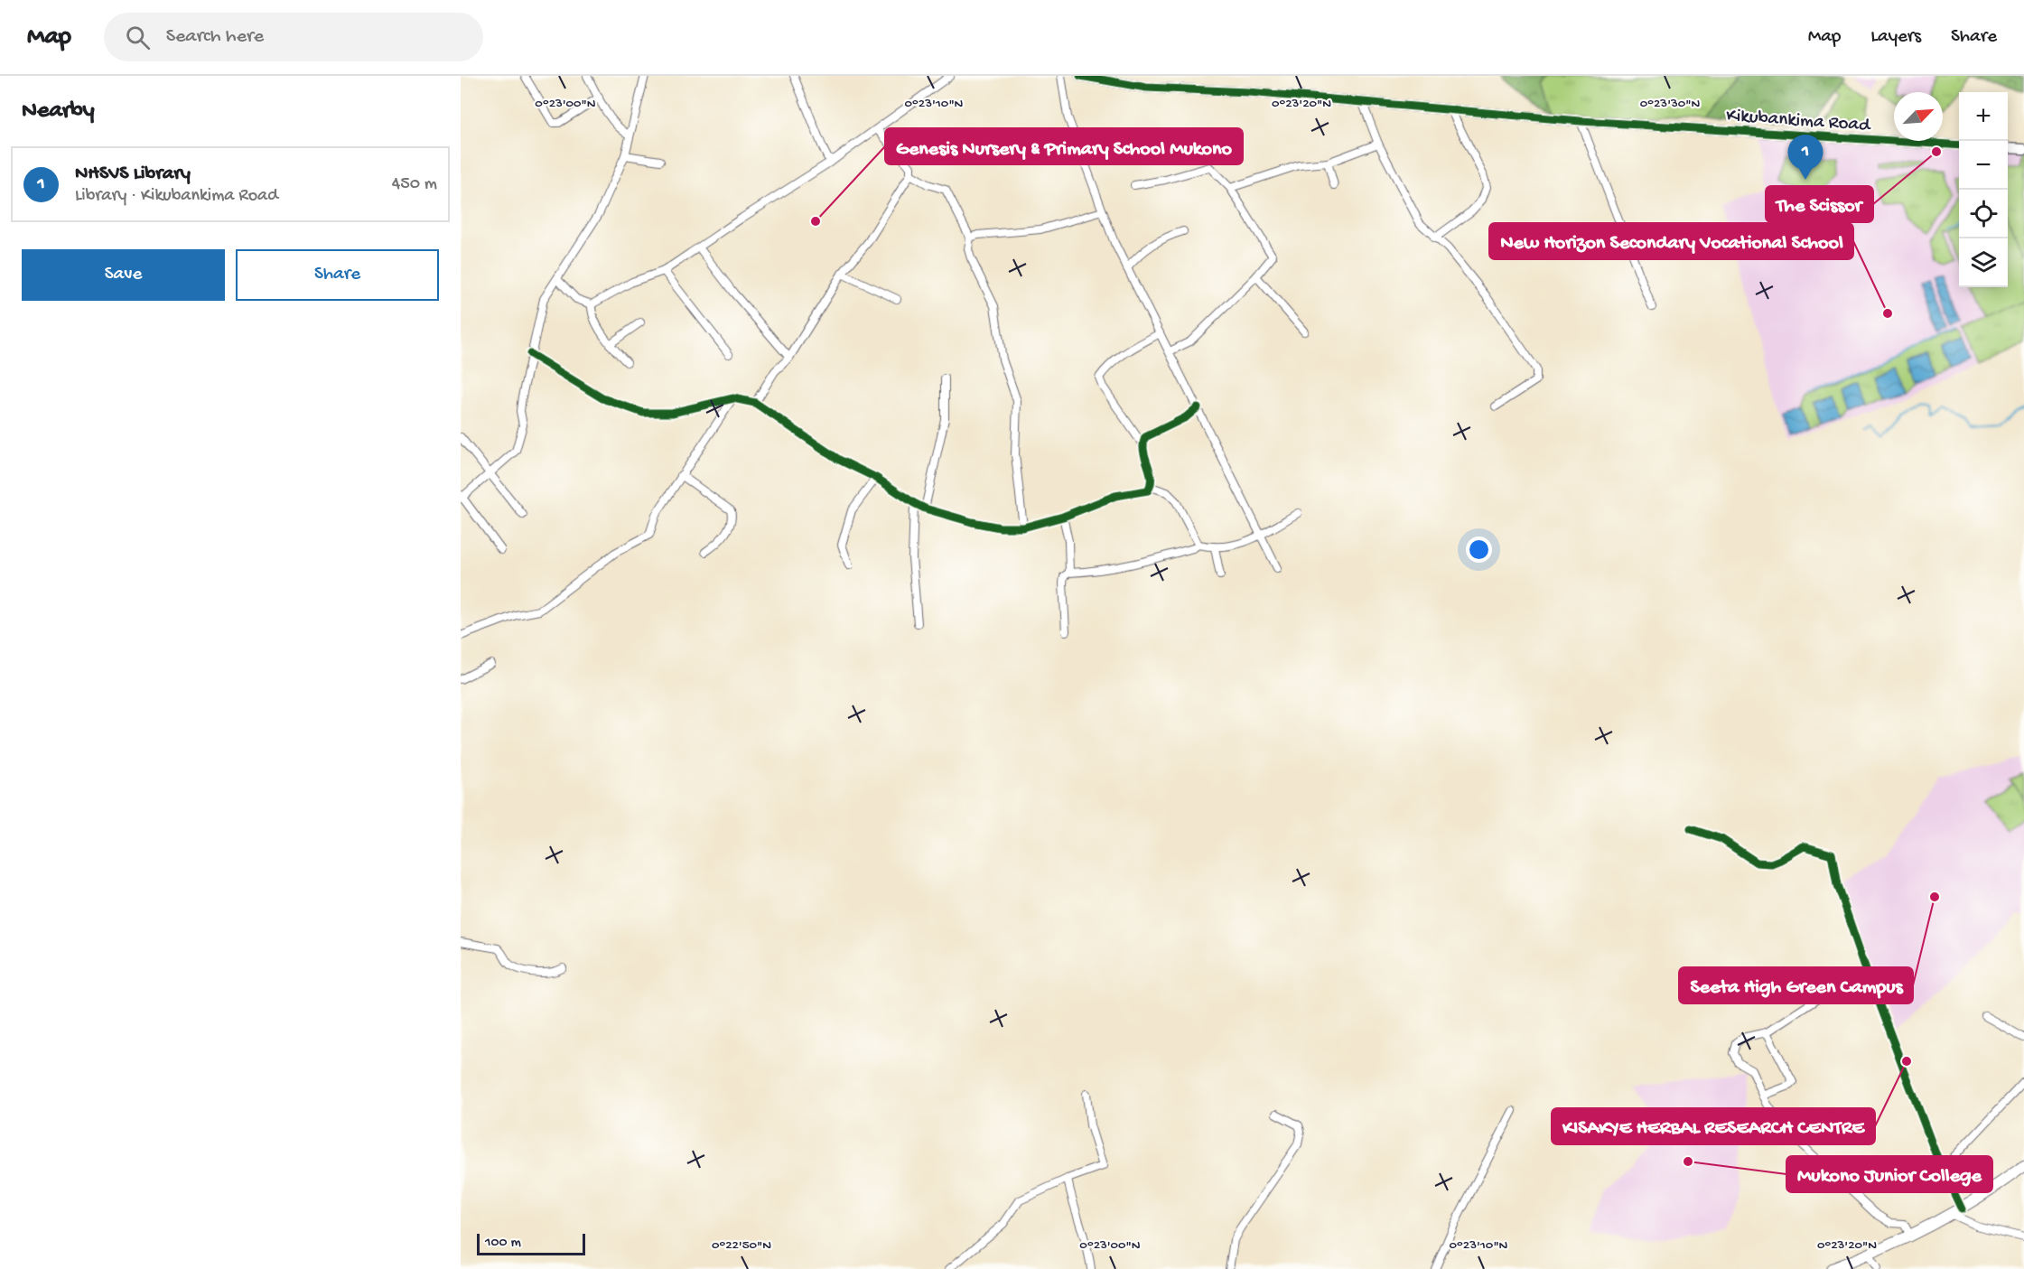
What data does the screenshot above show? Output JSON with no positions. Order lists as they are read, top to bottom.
{
  "streets": {
    "street": ["Kikubankima Road"]
  },
  "places": [
    "The Scissor",
    "Genesis Nursery & Primary School Mukono",
    "New Horizon Secondary Vocational School",
    "Seeta High Green Campus",
    "KISAKYE HERBAL RESEARCH CENTRE",
    "Mukono Junior College"
  ],
  "scale_bar": "100 m",
  "north": "top right",
  "page": {
    "header": "Map",
    "search": "Search here",
    "nav": ["Map", "Layers", "Share"],
    "heading": "Nearby",
    "map_buttons": ["+", "−"],
    "pins": "1",
    "list": [
      {
        "mark": "1",
        "name": "NHSVS Library",
        "note": "Library · Kikubankima Road",
        "value": "450 m"
      }
    ],
    "buttons": ["Save", "Share"],
    "scale": "100 m"
  },
  "coordinates": [
    "0°23'00\"N",
    "0°23'10\"N",
    "0°23'20\"N",
    "0°23'30\"N",
    "0°22'50\"N"
  ]
}
